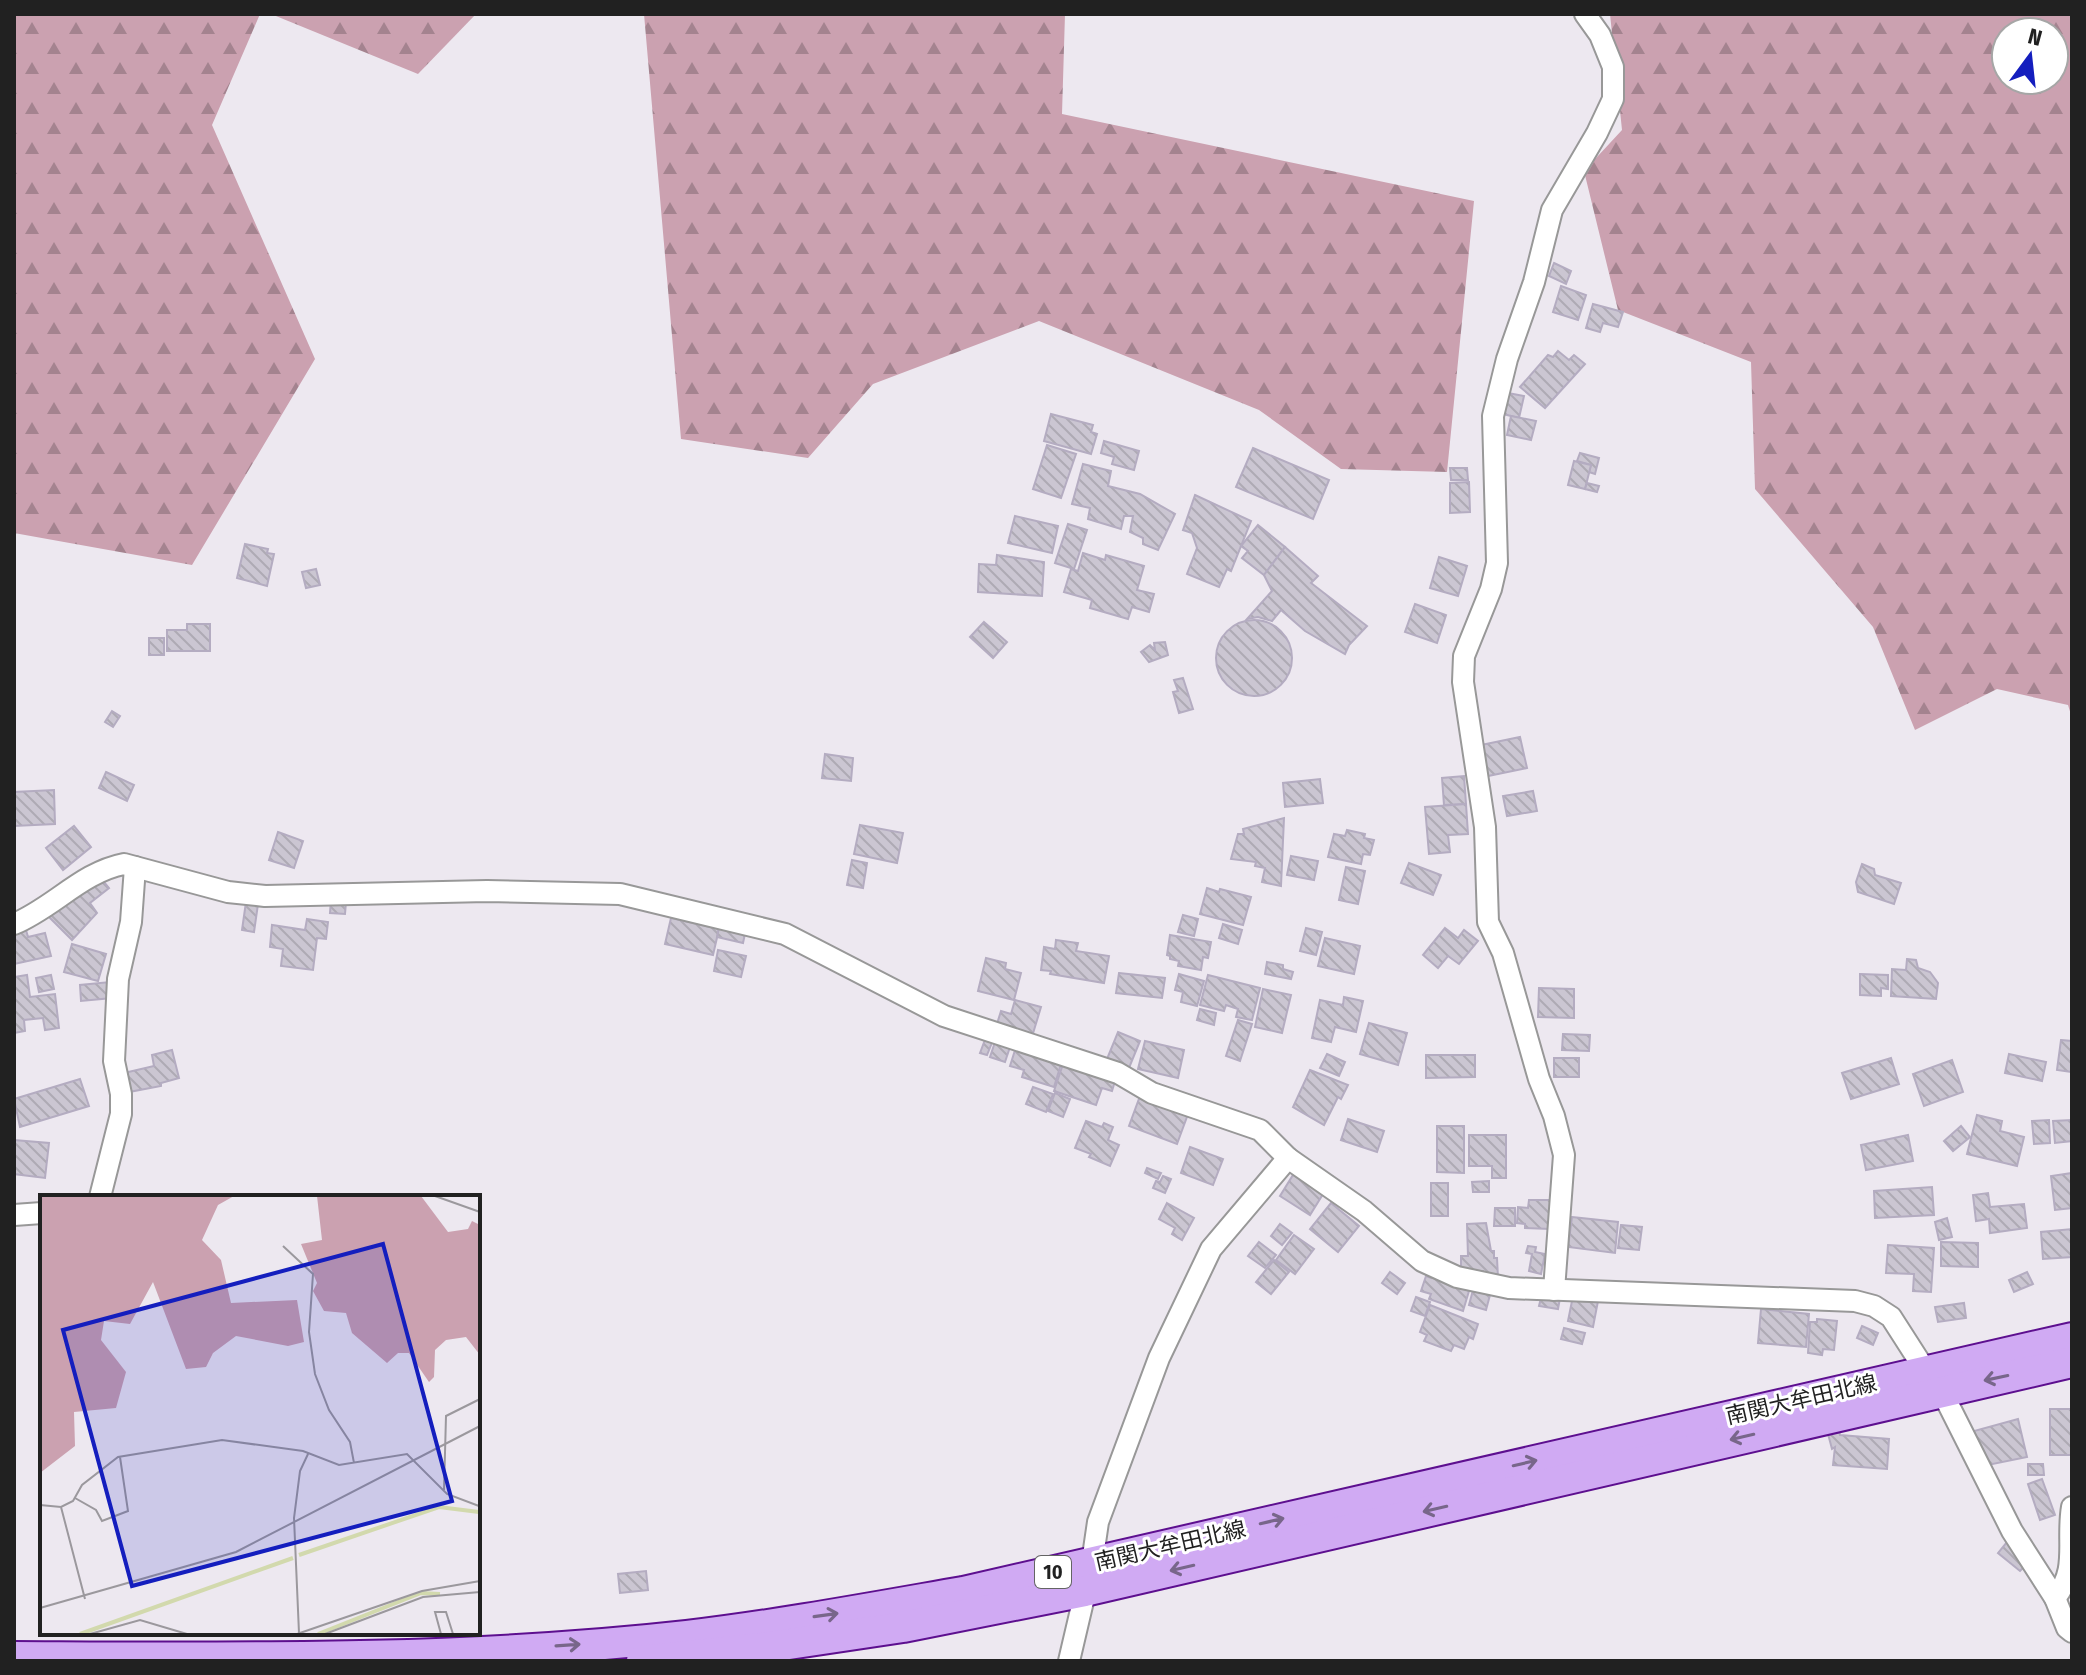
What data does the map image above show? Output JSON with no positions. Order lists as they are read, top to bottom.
{
  "streets": {
    "main road": ["南関大牟田北線", "10"]
  },
  "north": "top"
}
